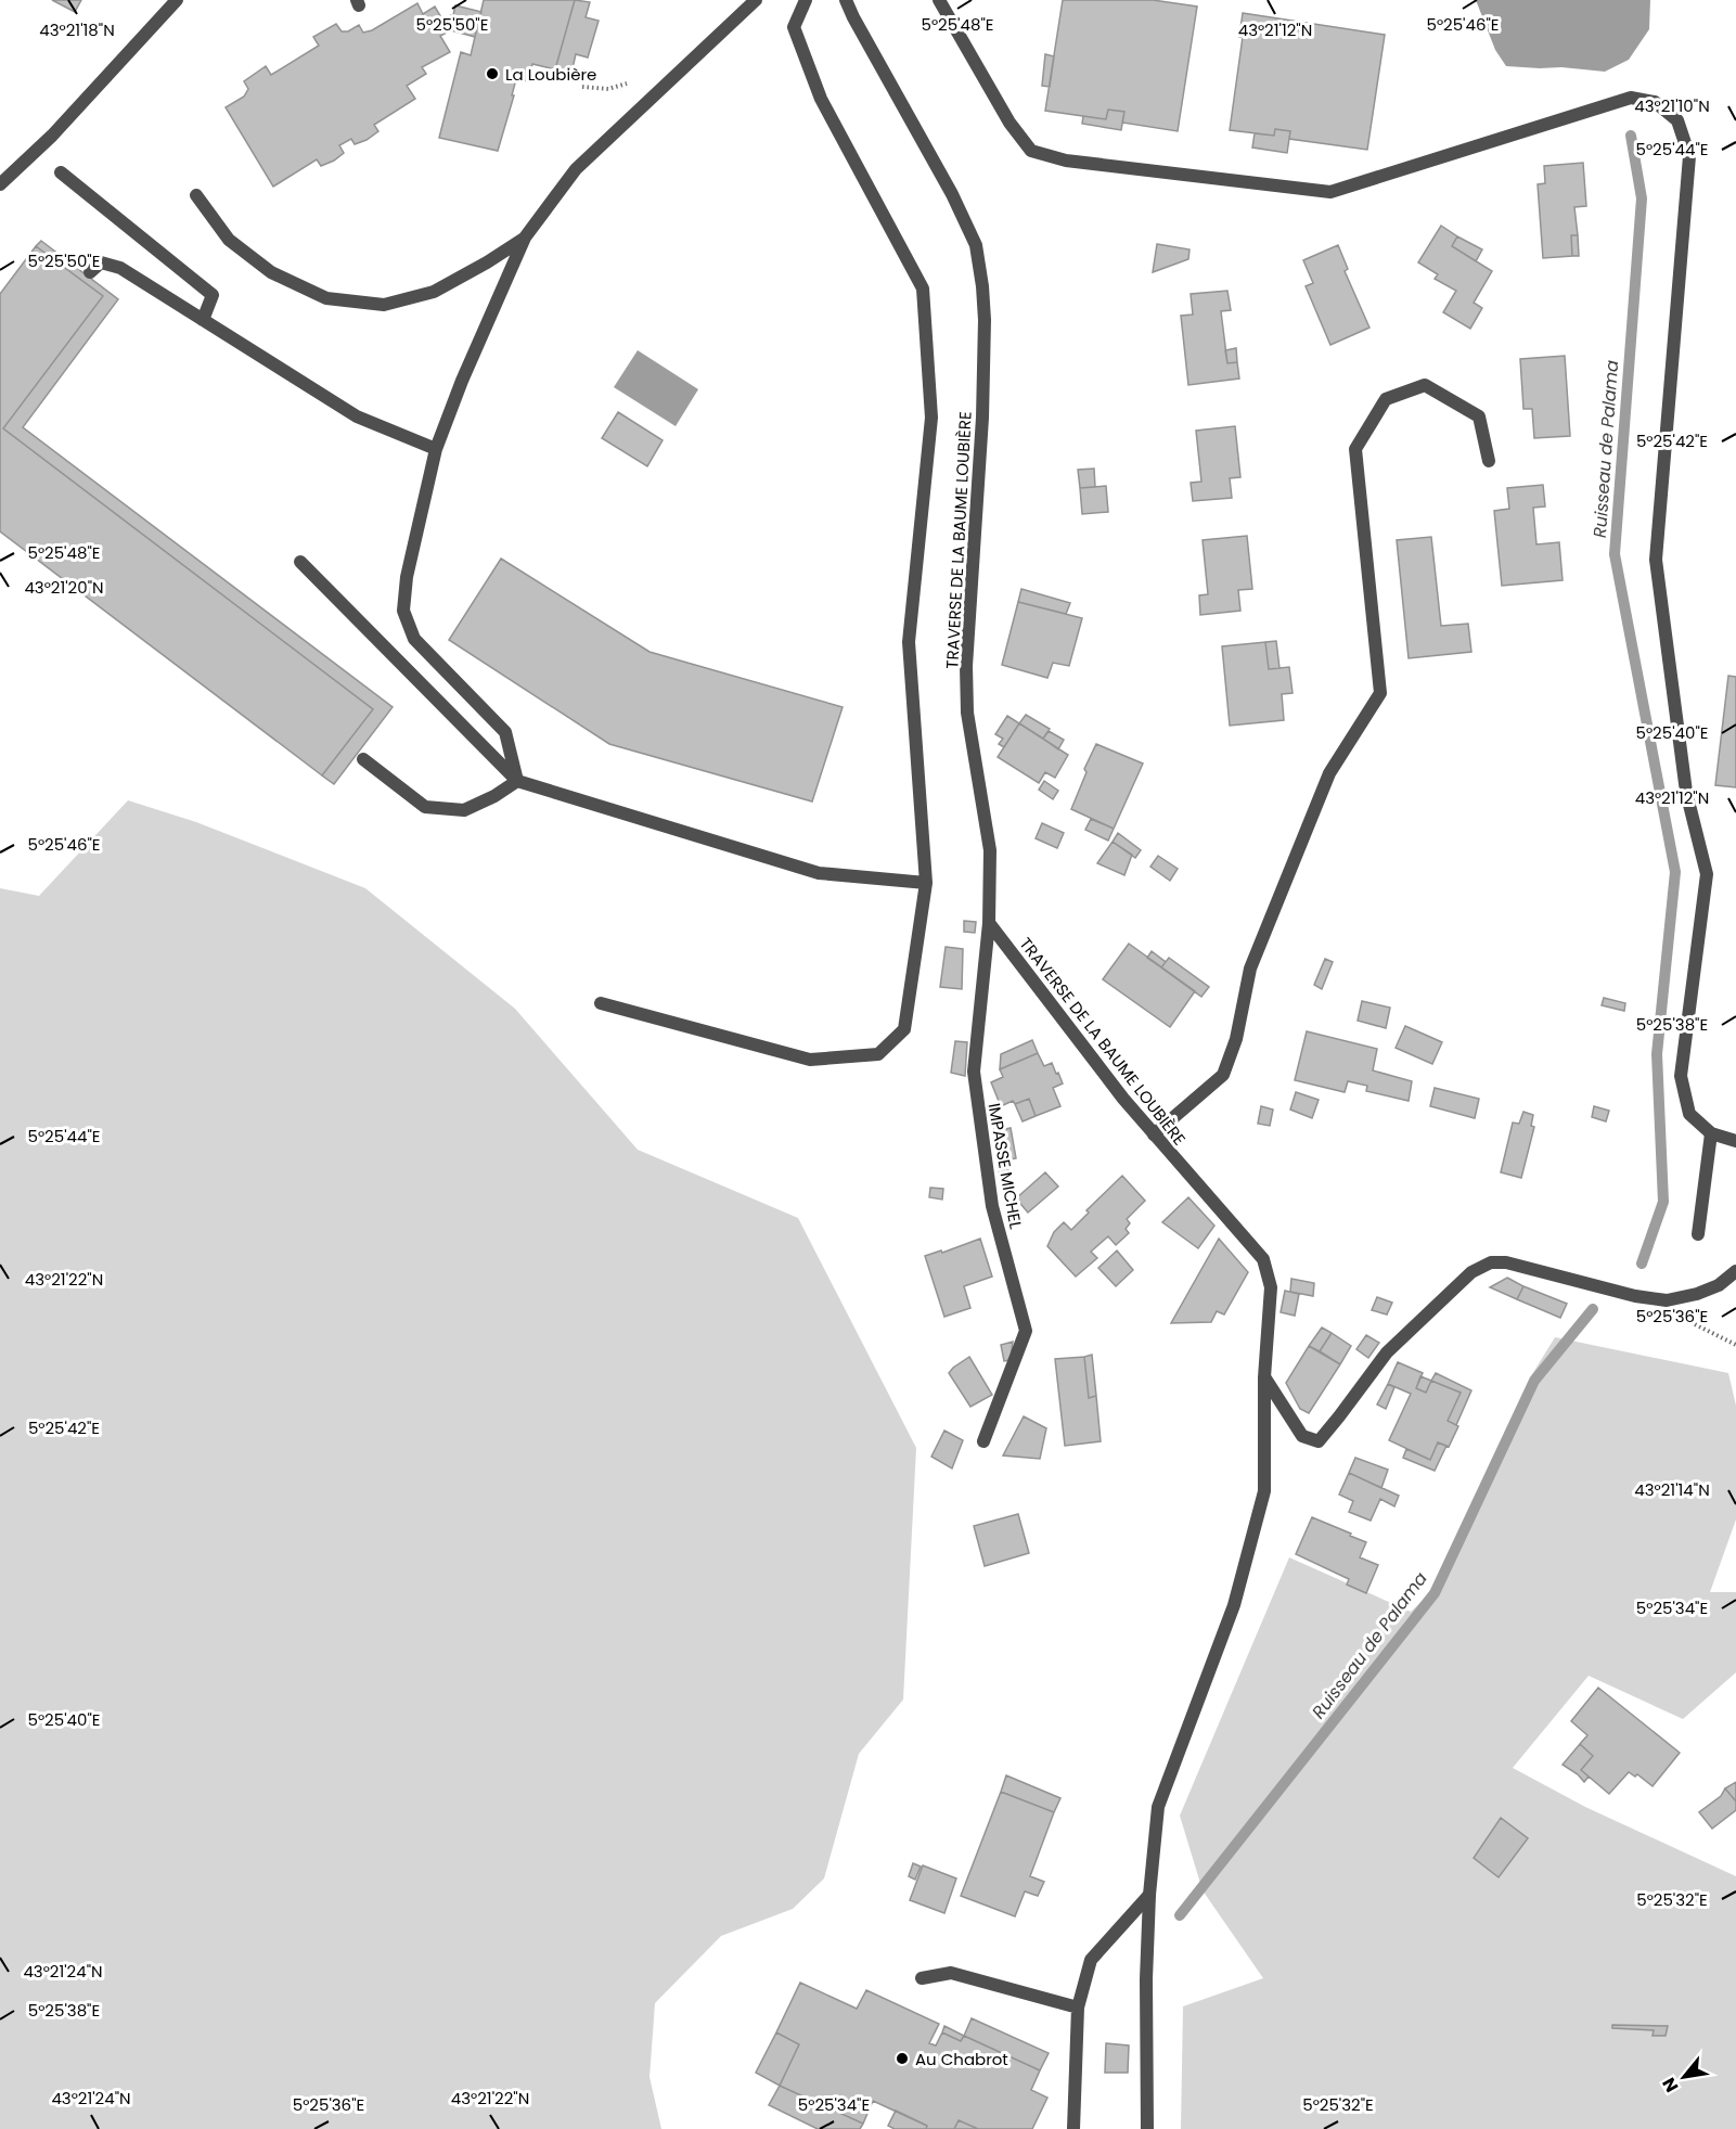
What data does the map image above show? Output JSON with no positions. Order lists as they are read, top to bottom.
{
  "streets": {
    "street": ["TRAVERSE DE LA BAUME LOUBIÈRE", "IMPASSE MICHEL"]
  },
  "crossings": [
    ["TRAVERSE DE LA BAUME LOUBIÈRE", "IMPASSE MICHEL"]
  ],
  "water": ["Ruisseau de Palama"],
  "places": ["La Loubière", "Au Chabrot"],
  "north": "bottom left",
  "coordinates": [
    "5°25'50\"E",
    "5°25'48\"E",
    "5°25'46\"E",
    "43°21'18\"N",
    "43°21'12\"N",
    "43°21'10\"N",
    "5°25'44\"E",
    "5°25'42\"E",
    "43°21'20\"N",
    "5°25'40\"E",
    "5°25'38\"E",
    "43°21'22\"N",
    "5°25'36\"E",
    "43°21'14\"N",
    "5°25'34\"E",
    "5°25'32\"E",
    "43°21'24\"N"
  ]
}
